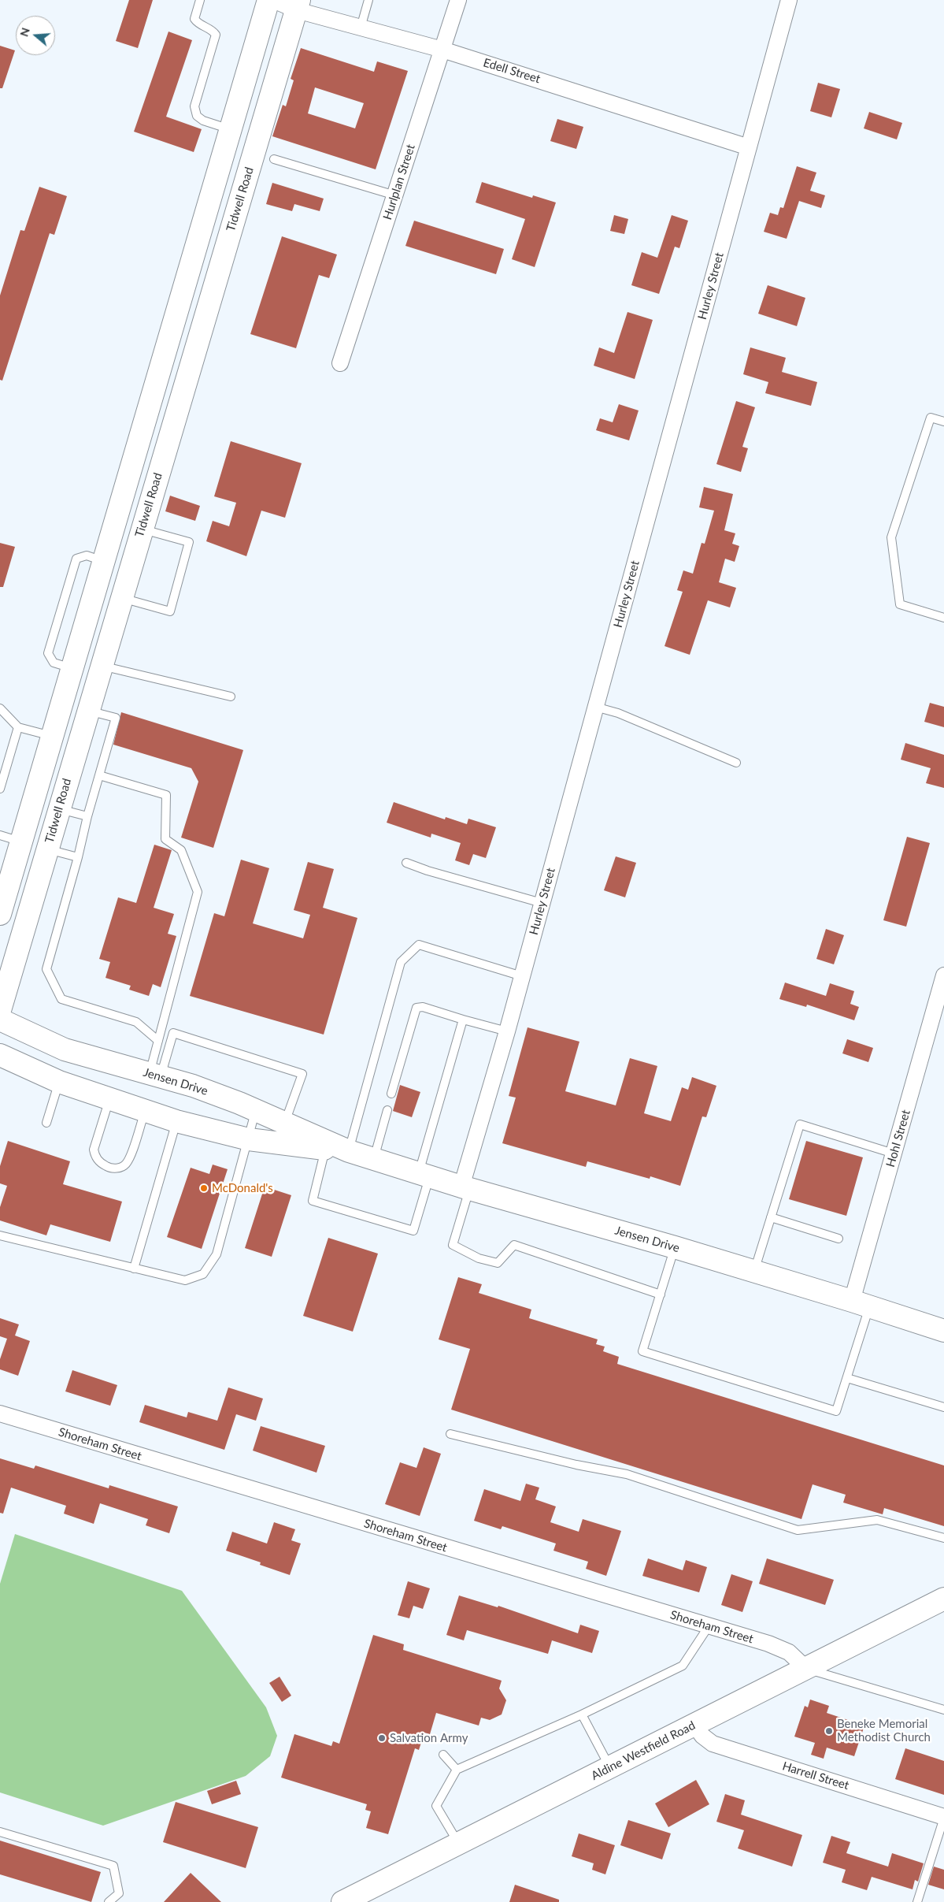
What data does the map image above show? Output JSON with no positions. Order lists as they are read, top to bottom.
{
  "streets": {
    "main road": ["Tidwell Road", "Jensen Drive", "Aldine Westfield Road"],
    "street": [
      "Edell Street",
      "Hurlplan Street",
      "Hurley Street",
      "Hohl Street",
      "Shoreham Street",
      "Harrell Street"
    ]
  },
  "crossings": [
    ["Edell Street", "Hurlplan Street"],
    ["Edell Street", "Tidwell Road"],
    ["Edell Street", "Hurley Street"],
    ["Hurley Street", "Jensen Drive"],
    ["Jensen Drive", "Hohl Street"],
    ["Shoreham Street", "Aldine Westfield Road"],
    ["Aldine Westfield Road", "Harrell Street"]
  ],
  "places": ["McDonald's", "Beneke Memorial Methodist Church", "Salvation Army"],
  "north": "left"
}
